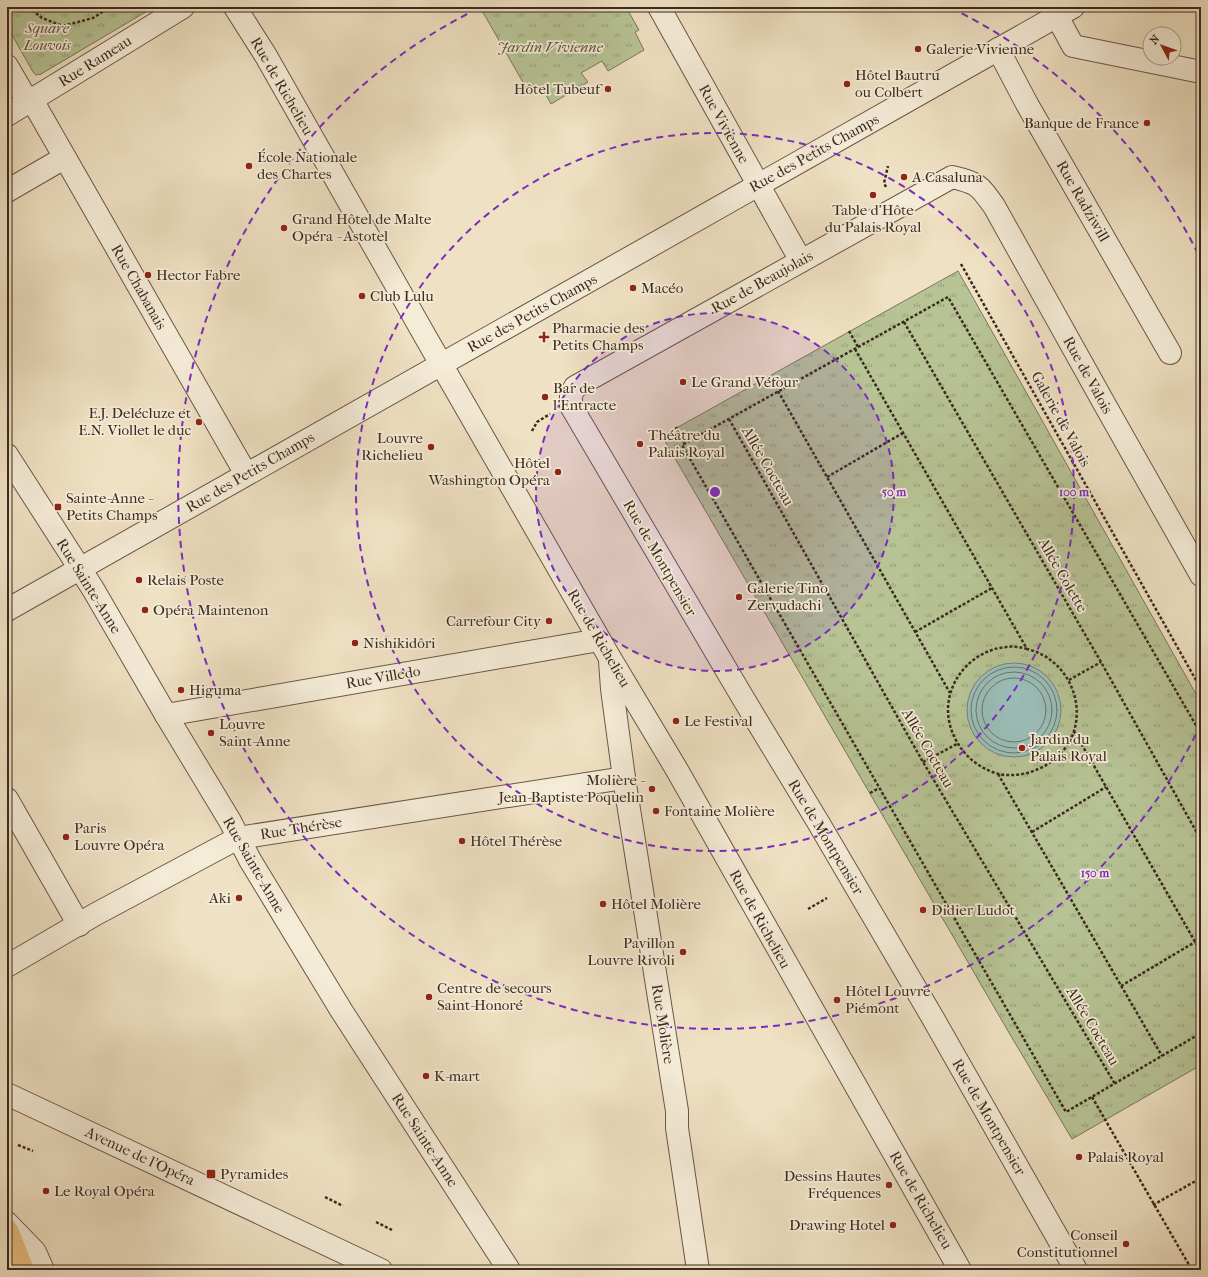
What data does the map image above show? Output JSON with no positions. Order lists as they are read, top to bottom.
{
  "streets": {
    "street": [
      "Rue Rameau",
      "Rue de Richelieu",
      "Rue Vivienne",
      "Rue des Petits Champs",
      "Rue Radziwill",
      "Rue de Beaujolais",
      "Rue Chabanais",
      "Rue de Valois",
      "Rue de Montpensier",
      "Rue Sainte-Anne",
      "Rue Villedo",
      "Rue Thérèse",
      "Rue Molière",
      "Avenue de l'Opéra"
    ],
    "path": ["Galerie de Valois", "Allée Cocteau", "Allée Colette"]
  },
  "crossings": [
    ["Rue Rameau", "Rue Chabanais"],
    ["Rue de Richelieu", "Rue des Petits Champs"],
    ["Rue de Richelieu", "Rue Villedo"],
    ["Rue de Richelieu", "Rue Molière"],
    ["Rue Vivienne", "Rue des Petits Champs"],
    ["Rue Vivienne", "Rue de Beaujolais"],
    ["Rue des Petits Champs", "Rue Radziwill"],
    ["Rue des Petits Champs", "Rue Chabanais"],
    ["Rue des Petits Champs", "Rue Sainte-Anne"],
    ["Rue de Beaujolais", "Rue de Valois"],
    ["Rue de Beaujolais", "Rue de Montpensier"],
    ["Rue Sainte-Anne", "Rue Villedo"],
    ["Rue Sainte-Anne", "Rue Thérèse"],
    ["Rue Villedo", "Rue Molière"],
    ["Rue Thérèse", "Rue Molière"]
  ],
  "parks": ["Square Louvois", "Jardin Vivienne"],
  "places": {
    "other": [
      "Galerie Vivienne",
      "Hôtel Bautru ou Colbert",
      "Hôtel Tubeuf",
      "Banque de France",
      "École Nationale des Chartes",
      "A Casaluna",
      "Table d'Hôte du Palais Royal",
      "Grand Hôtel de Malte Opéra - Astotel",
      "Hector Fabre",
      "Macéo",
      "Club Lulu",
      "Le Grand Véfour",
      "Bar de l'Entracte",
      "E.J. Delécluze et E.N. Viollet le duc",
      "Théâtre du Palais Royal",
      "Louvre Richelieu",
      "Hôtel Washington Opéra",
      "Relais Poste",
      "Galerie Tino Zervudachi",
      "Opéra Maintenon",
      "Carrefour City",
      "Nishikidôri",
      "Higuma",
      "Le Festival",
      "Louvre Saint-Anne",
      "Jardin du Palais Royal",
      "Molière - Jean-Baptiste Poquelin",
      "Fontaine Molière",
      "Paris Louvre Opéra",
      "Hôtel Thérèse",
      "Aki",
      "Hôtel Molière",
      "Didier Ludot",
      "Pavillon Louvre Rivoli",
      "Centre de secours Saint-Honoré",
      "Hôtel Louvre Piémont",
      "K-mart",
      "Palais Royal",
      "Dessins Hautes Fréquences",
      "Le Royal Opéra",
      "Drawing Hotel",
      "Conseil Constitutionnel"
    ],
    "health": ["Pharmacie des Petits Champs"],
    "transit": ["Sainte-Anne - Petits Champs", "Pyramides"]
  },
  "north": "top left",
  "rings": ["50 m", "100 m", "150 m"]
}
